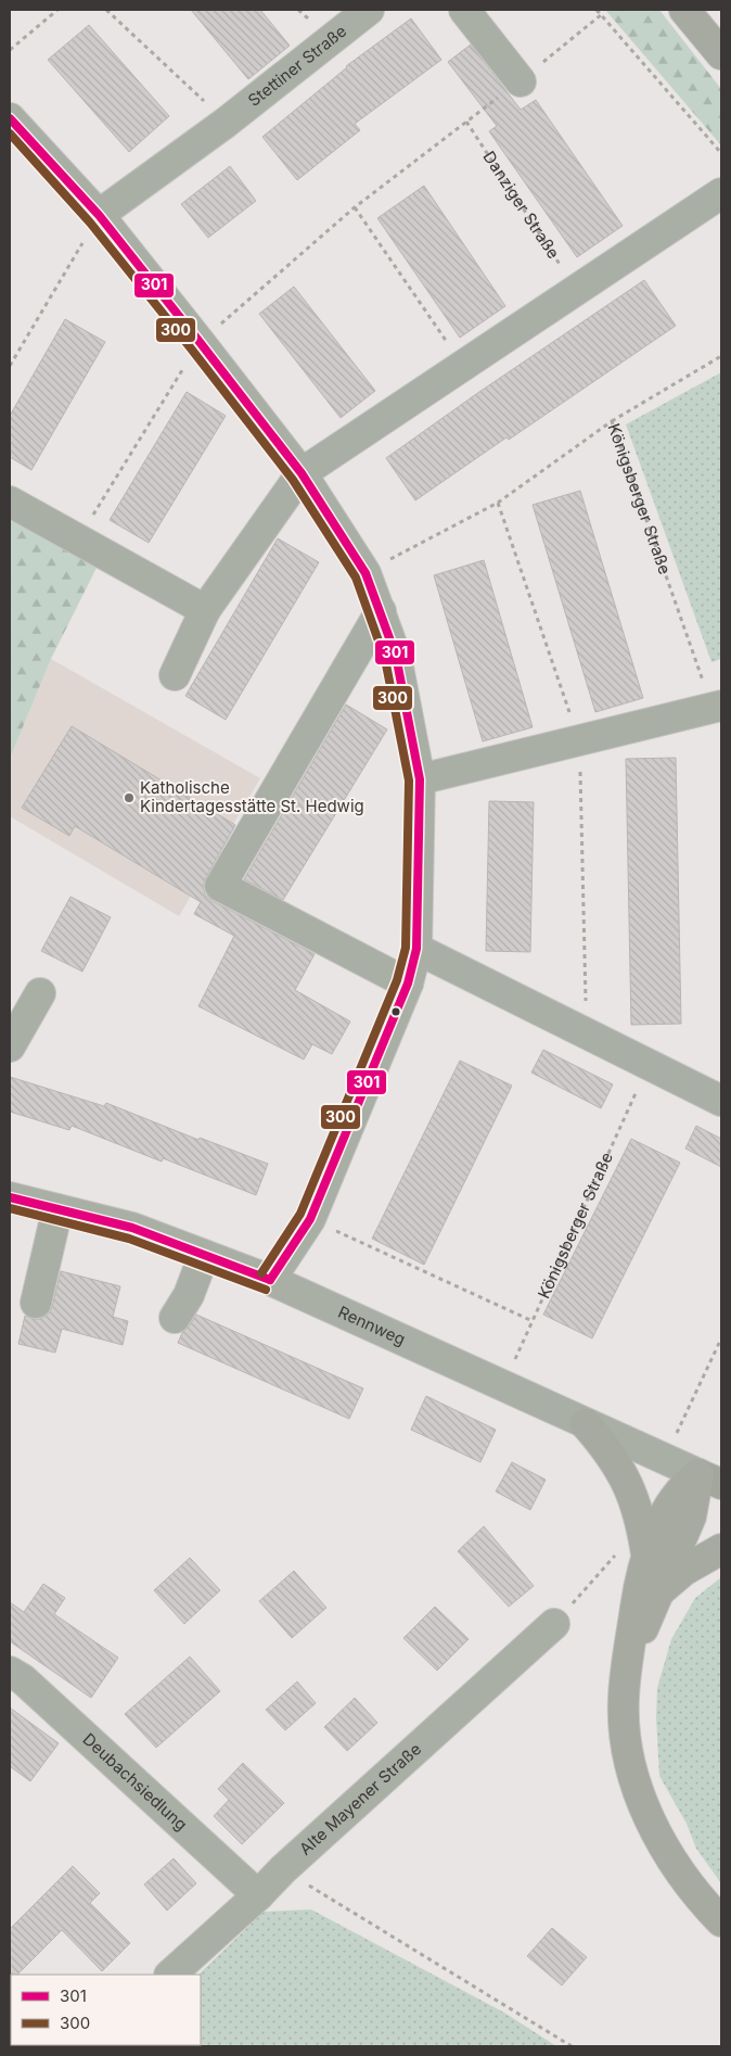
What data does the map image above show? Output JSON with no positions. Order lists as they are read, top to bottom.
{
  "streets": {
    "street": [
      "Stettiner Straße",
      "Rennweg",
      "Deubachsiedlung",
      "Alte Mayener Straße"
    ],
    "path": ["Danziger Straße", "Königsberger Straße"]
  },
  "crossings": [
    ["Königsberger Straße", "Rennweg"],
    ["Deubachsiedlung", "Alte Mayener Straße"]
  ],
  "places": ["Katholische Kindertagesstätte St. Hedwig"],
  "lines": ["transit line 301", "transit line 300"],
  "legend": ["301", "300"]
}
